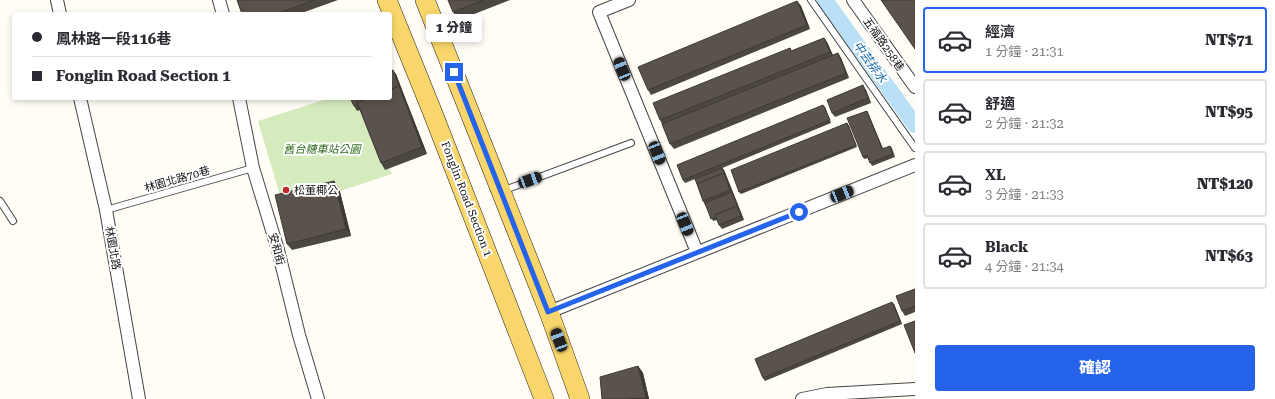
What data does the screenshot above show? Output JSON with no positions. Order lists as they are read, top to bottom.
{
  "streets": {
    "main road": ["Fonglin Road Section 1"],
    "street": ["五福路258巷", "林園北路", "安和街"],
    "lane": ["林園北路70巷"]
  },
  "crossings": [
    ["林園北路70巷", "林園北路"],
    ["林園北路70巷", "安和街"]
  ],
  "water": ["中芸排水"],
  "parks": ["舊台糖車站公園"],
  "places": ["松董椰公"],
  "page": {
    "list": [
      {
        "name": "經濟",
        "note": "1 分鐘 · 21:31",
        "value": "NT$71"
      },
      {
        "name": "舒適",
        "note": "2 分鐘 · 21:32",
        "value": "NT$95"
      },
      {
        "name": "XL",
        "note": "3 分鐘 · 21:33",
        "value": "NT$120"
      },
      {
        "name": "Black",
        "note": "4 分鐘 · 21:34",
        "value": "NT$63"
      }
    ],
    "banner": ["鳳林路一段116巷", "Fonglin Road Section 1"],
    "bubble": "1 分鐘",
    "buttons": "確認"
  }
}
